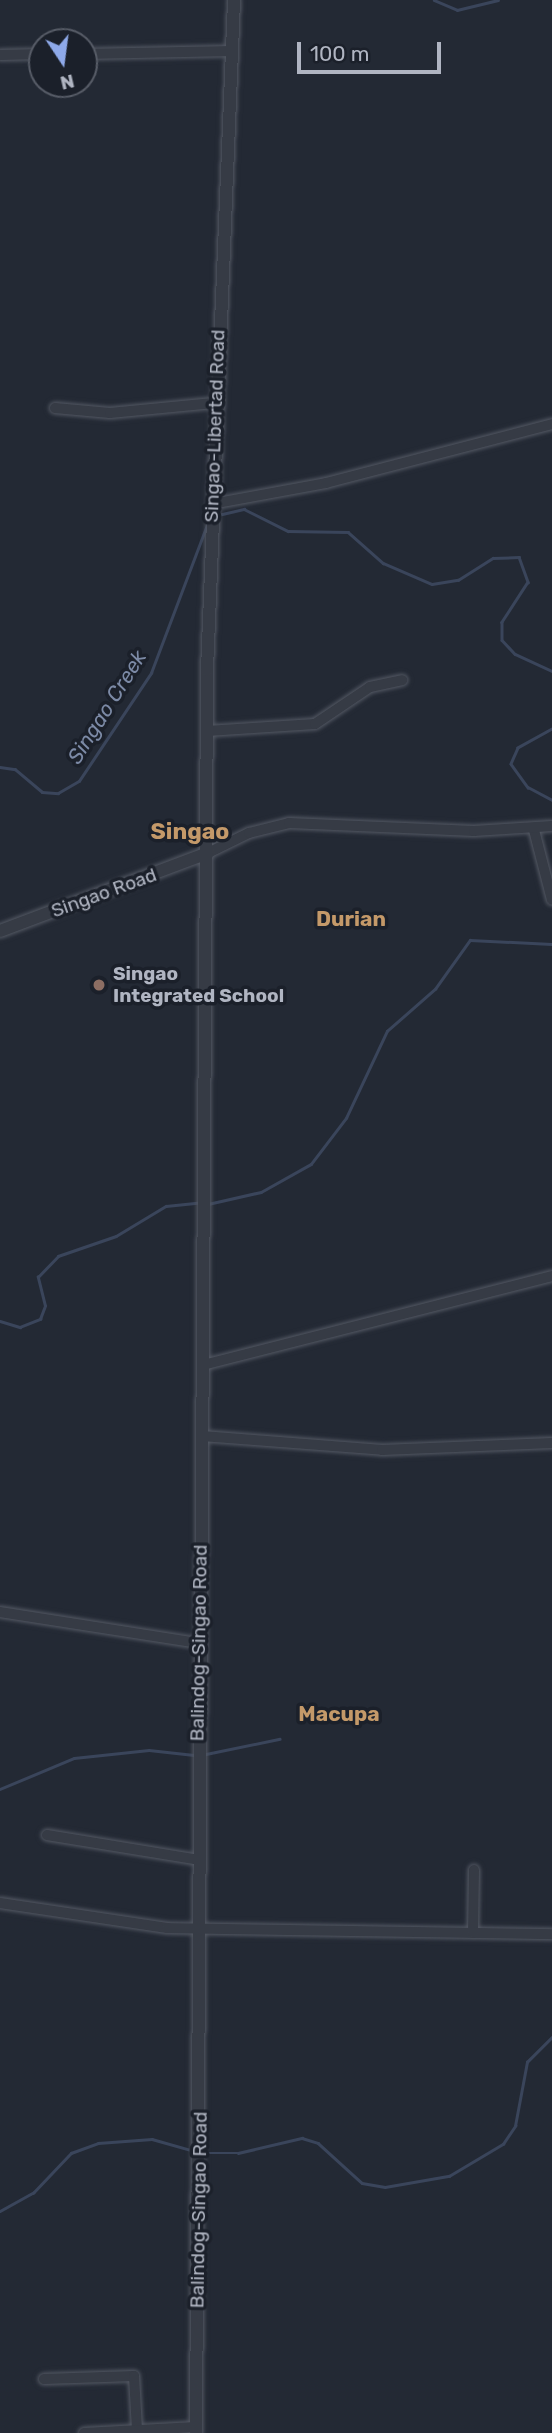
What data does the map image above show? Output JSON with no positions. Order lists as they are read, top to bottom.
{
  "streets": {
    "street": ["Singao-Libertad Road", "Singao Road", "Balindog-Singao Road"]
  },
  "crossings": [
    ["Singao-Libertad Road", "Singao Road"],
    ["Singao-Libertad Road", "Balindog-Singao Road"],
    ["Singao Road", "Balindog-Singao Road"]
  ],
  "districts": ["Singao", "Durian", "Macupa"],
  "water": ["Singao Creek"],
  "places": ["Singao Integrated School"],
  "scale_bar": "100 m",
  "north": "bottom"
}
